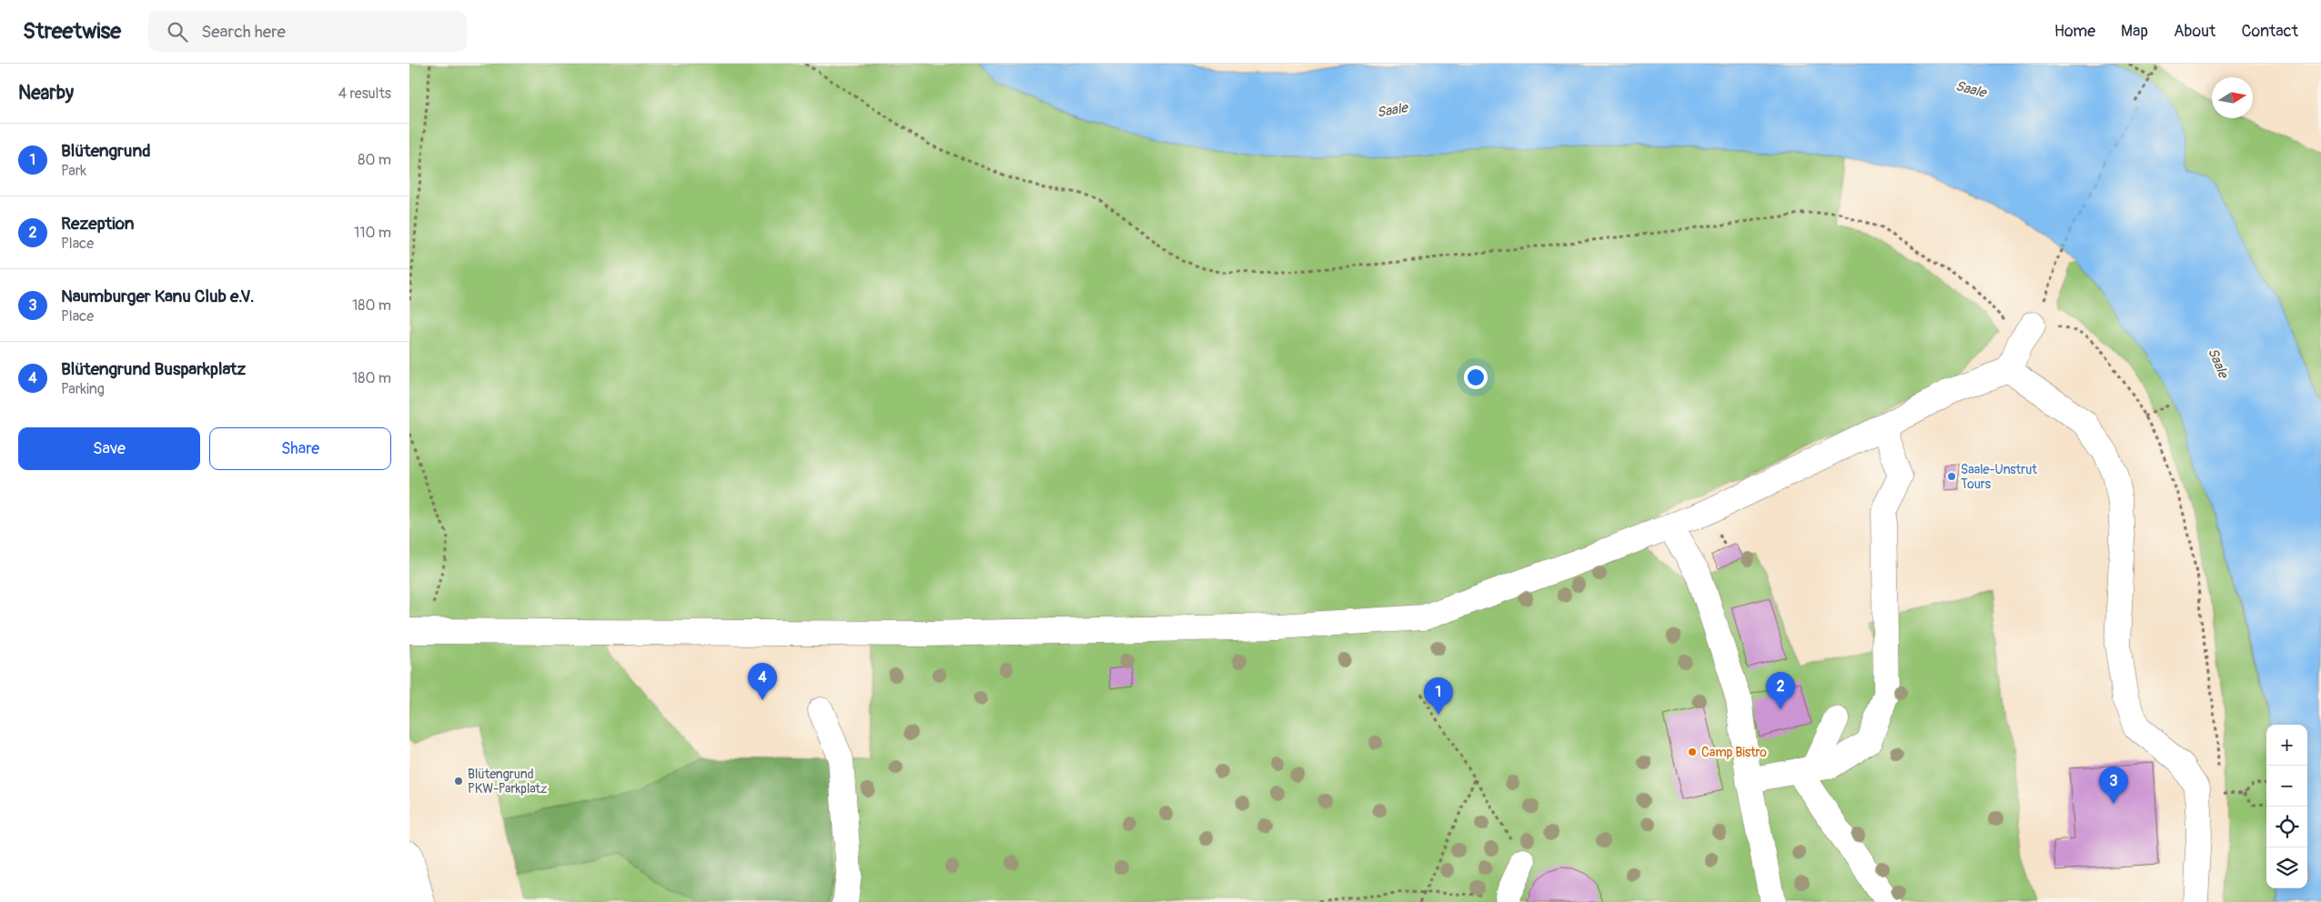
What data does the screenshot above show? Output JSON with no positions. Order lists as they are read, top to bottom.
{
  "water": ["Saale"],
  "places": ["Saale-Unstrut Tours", "Camp Bistro", "Blütengrund PKW-Parkplatz"],
  "north": "right",
  "page": {
    "header": "Streetwise",
    "search": "Search here",
    "nav": [
      "Home",
      "Map",
      "About",
      "Contact"
    ],
    "heading": ["Nearby", "4 results"],
    "list": [
      {
        "mark": "1",
        "name": "Blütengrund",
        "note": "Park",
        "value": "80 m"
      },
      {
        "mark": "2",
        "name": "Rezeption",
        "note": "Place",
        "value": "110 m"
      },
      {
        "mark": "3",
        "name": "Naumburger Kanu Club e.V.",
        "note": "Place",
        "value": "180 m"
      },
      {
        "mark": "4",
        "name": "Blütengrund Busparkplatz",
        "note": "Parking",
        "value": "180 m"
      }
    ],
    "buttons": ["Save", "Share"],
    "pins": [
      "4",
      "2",
      "1",
      "3"
    ],
    "map_buttons": ["+", "−"]
  }
}
